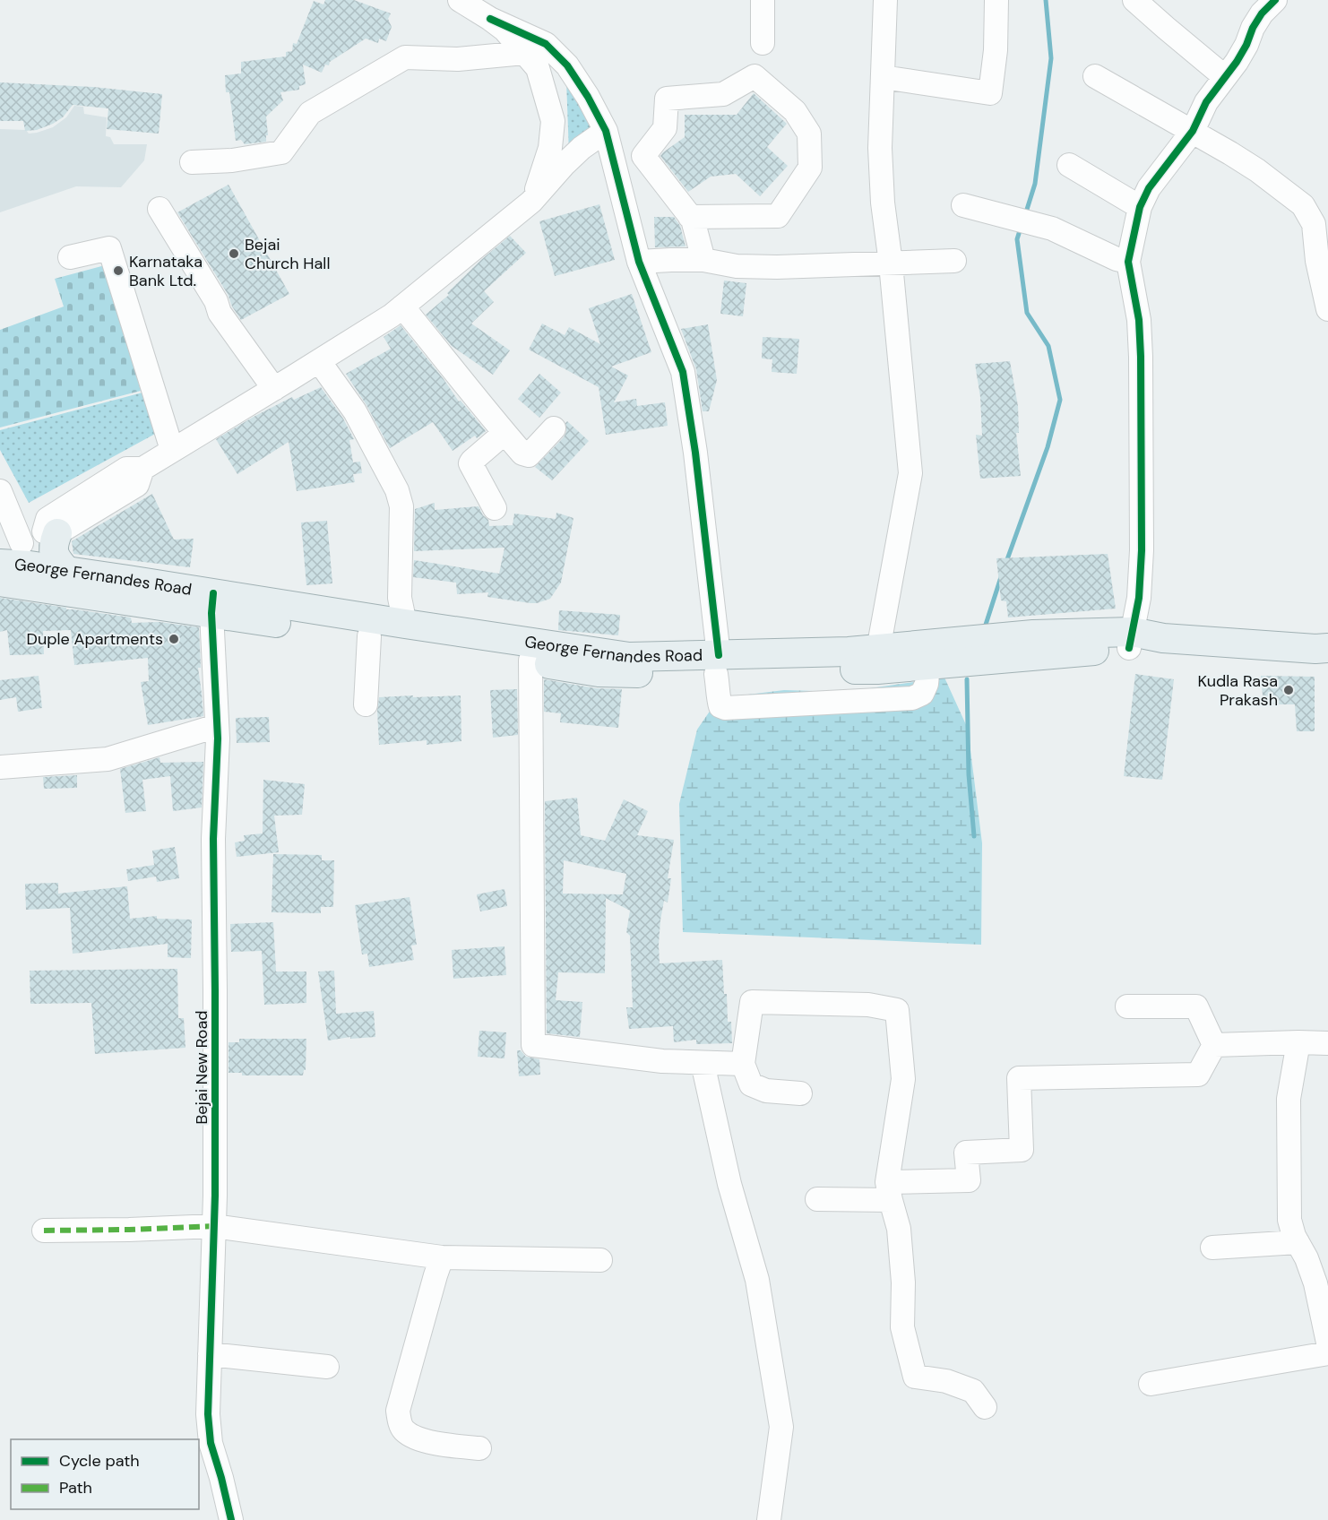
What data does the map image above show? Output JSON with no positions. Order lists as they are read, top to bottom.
{
  "streets": {
    "main road": ["George Fernandes Road"],
    "street": ["Bejai New Road"]
  },
  "crossings": [
    ["George Fernandes Road", "Bejai New Road"]
  ],
  "places": [
    "Bejai Church Hall",
    "Karnataka Bank Ltd.",
    "Duple Apartments",
    "Kudla Rasa Prakash"
  ],
  "legend": ["Cycle path", "Path"]
}
